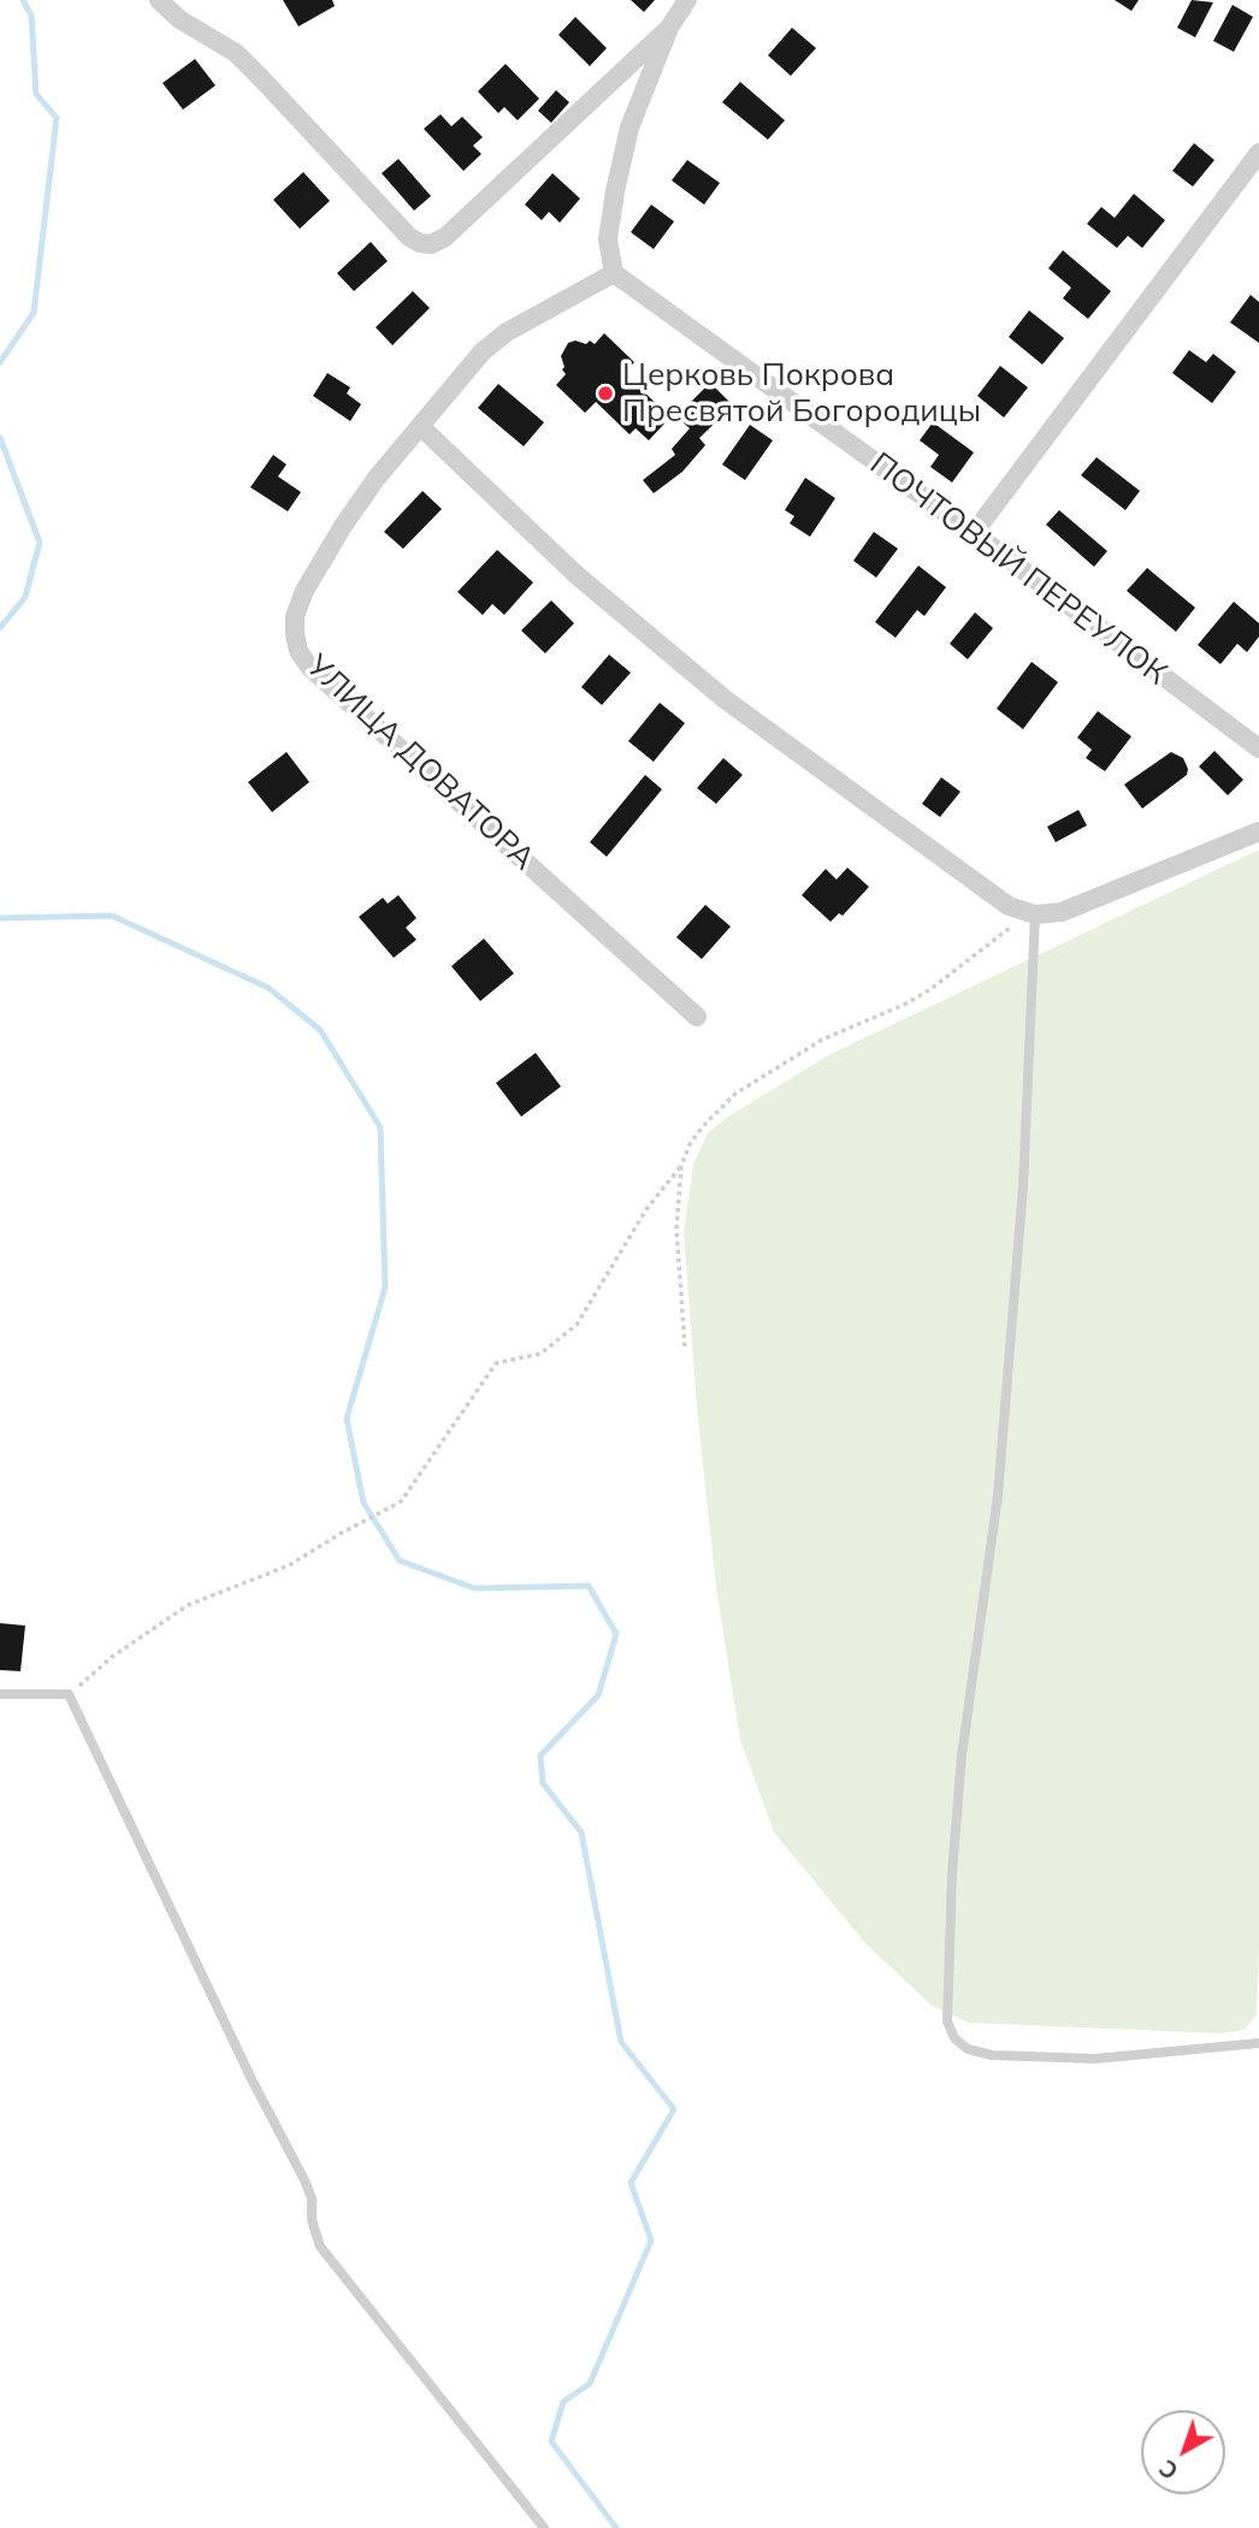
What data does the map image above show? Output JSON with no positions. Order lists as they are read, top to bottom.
{
  "streets": {
    "street": ["ПОЧТОВЫЙ ПЕРЕУЛОК", "УЛИЦА ДОВАТОРА"]
  },
  "crossings": [
    ["ПОЧТОВЫЙ ПЕРЕУЛОК", "УЛИЦА ДОВАТОРА"]
  ],
  "places": ["Церковь Покрова Пресвятой Богородицы"],
  "north": "bottom left"
}
